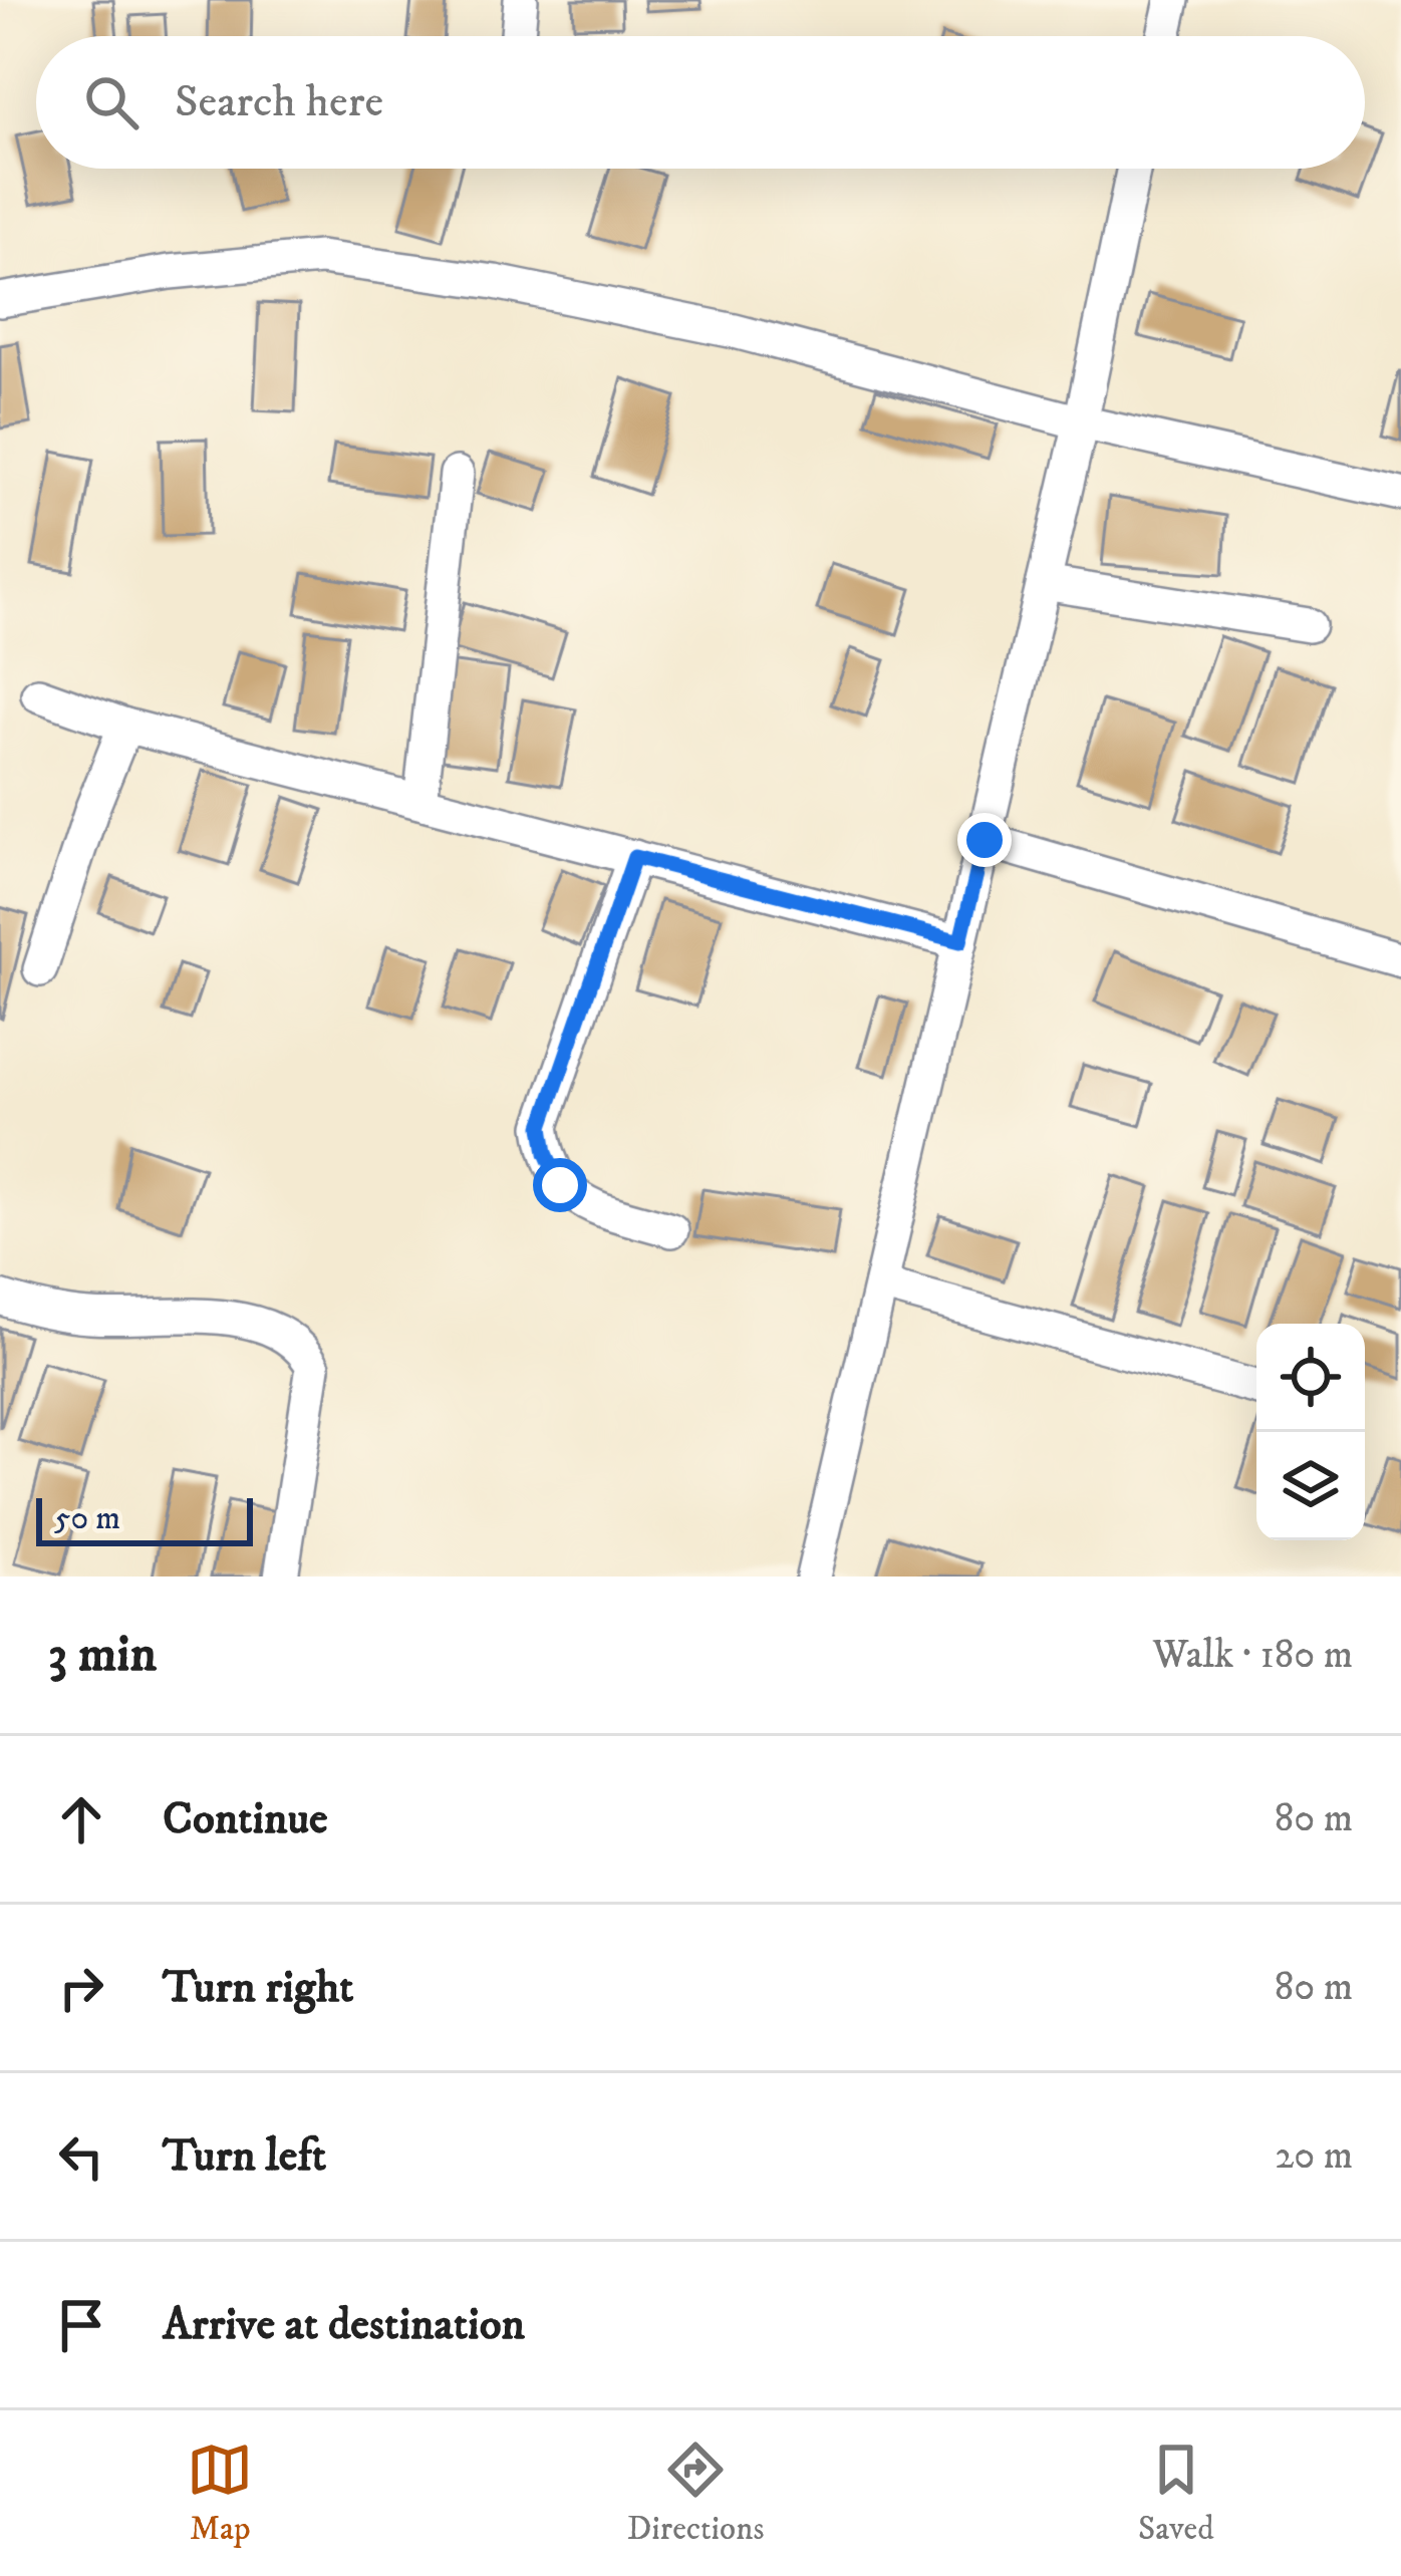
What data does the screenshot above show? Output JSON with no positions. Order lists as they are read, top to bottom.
{
  "scale_bar": "50 m",
  "page": {
    "search": "Search here",
    "scale": "50 m",
    "heading": ["3 min", "Walk · 180 m"],
    "list": [
      ["Continue", "80 m"],
      ["Turn right", "80 m"],
      ["Turn left", "20 m"],
      "Arrive at destination"
    ],
    "nav": ["Map", "Directions", "Saved"]
  }
}
